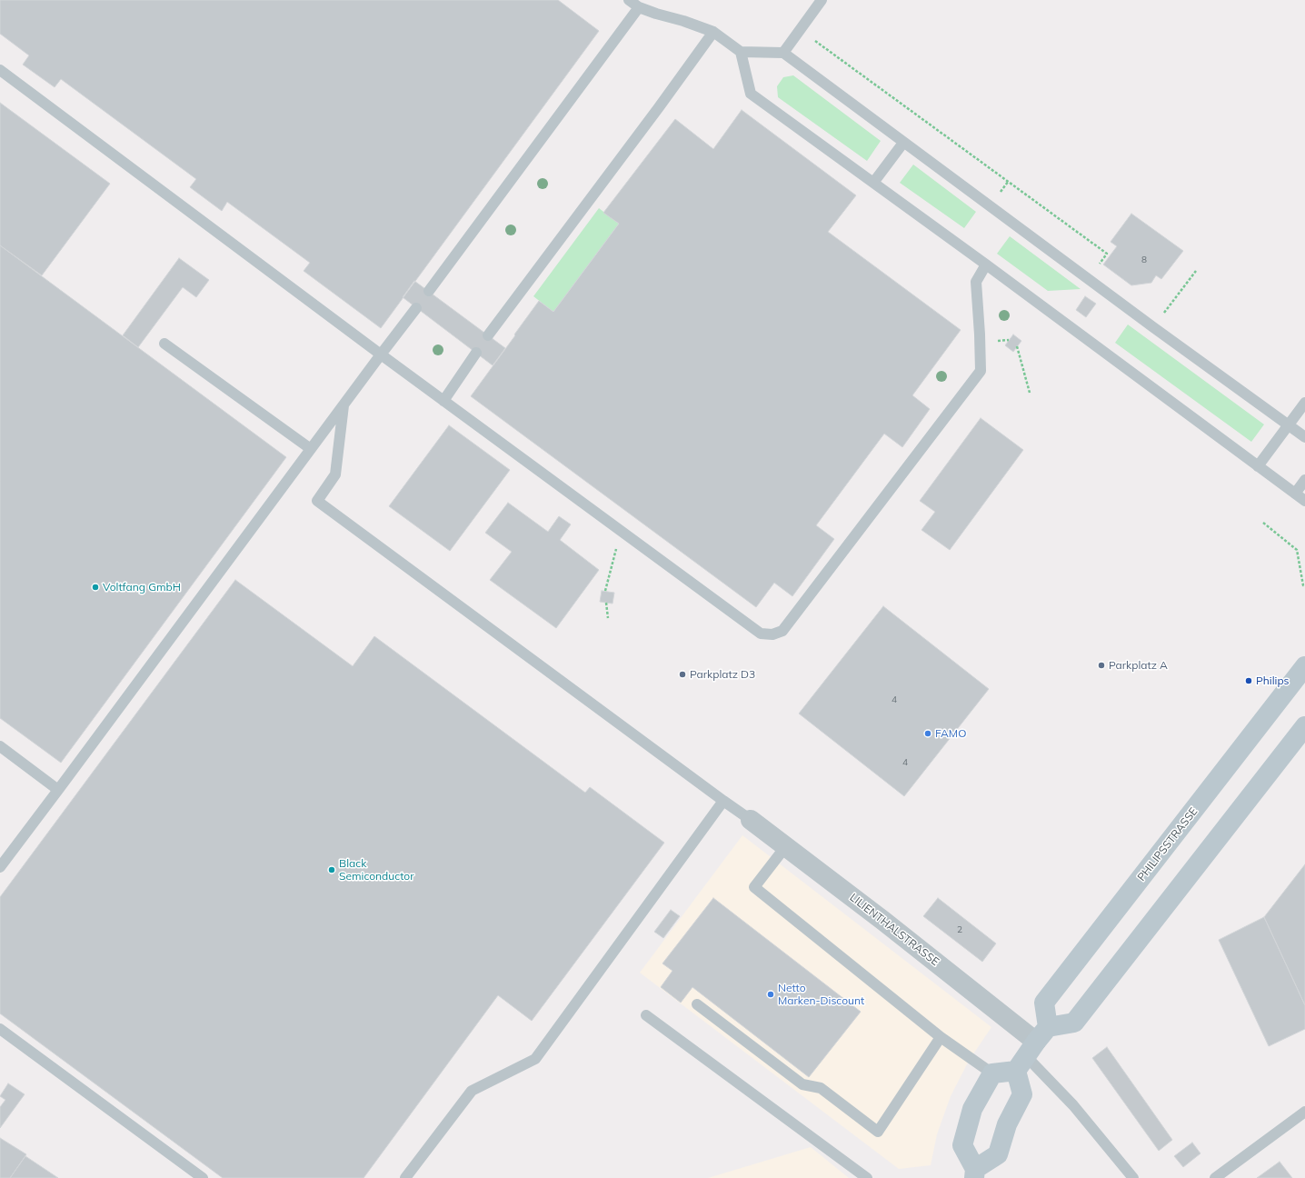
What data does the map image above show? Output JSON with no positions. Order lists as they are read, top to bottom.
{
  "streets": {
    "street": ["PHILIPSSTRASSE", "LILIENTHALSTRASSE"]
  },
  "crossings": [
    ["PHILIPSSTRASSE", "LILIENTHALSTRASSE"]
  ],
  "places": [
    "Voltfang GmbH",
    "Parkplatz A",
    "Parkplatz D3",
    "Philips",
    "FAMO",
    "Black Semiconductor",
    "Netto Marken-Discount"
  ],
  "house_numbers": [
    "8",
    "4",
    "4",
    "2"
  ]
}
